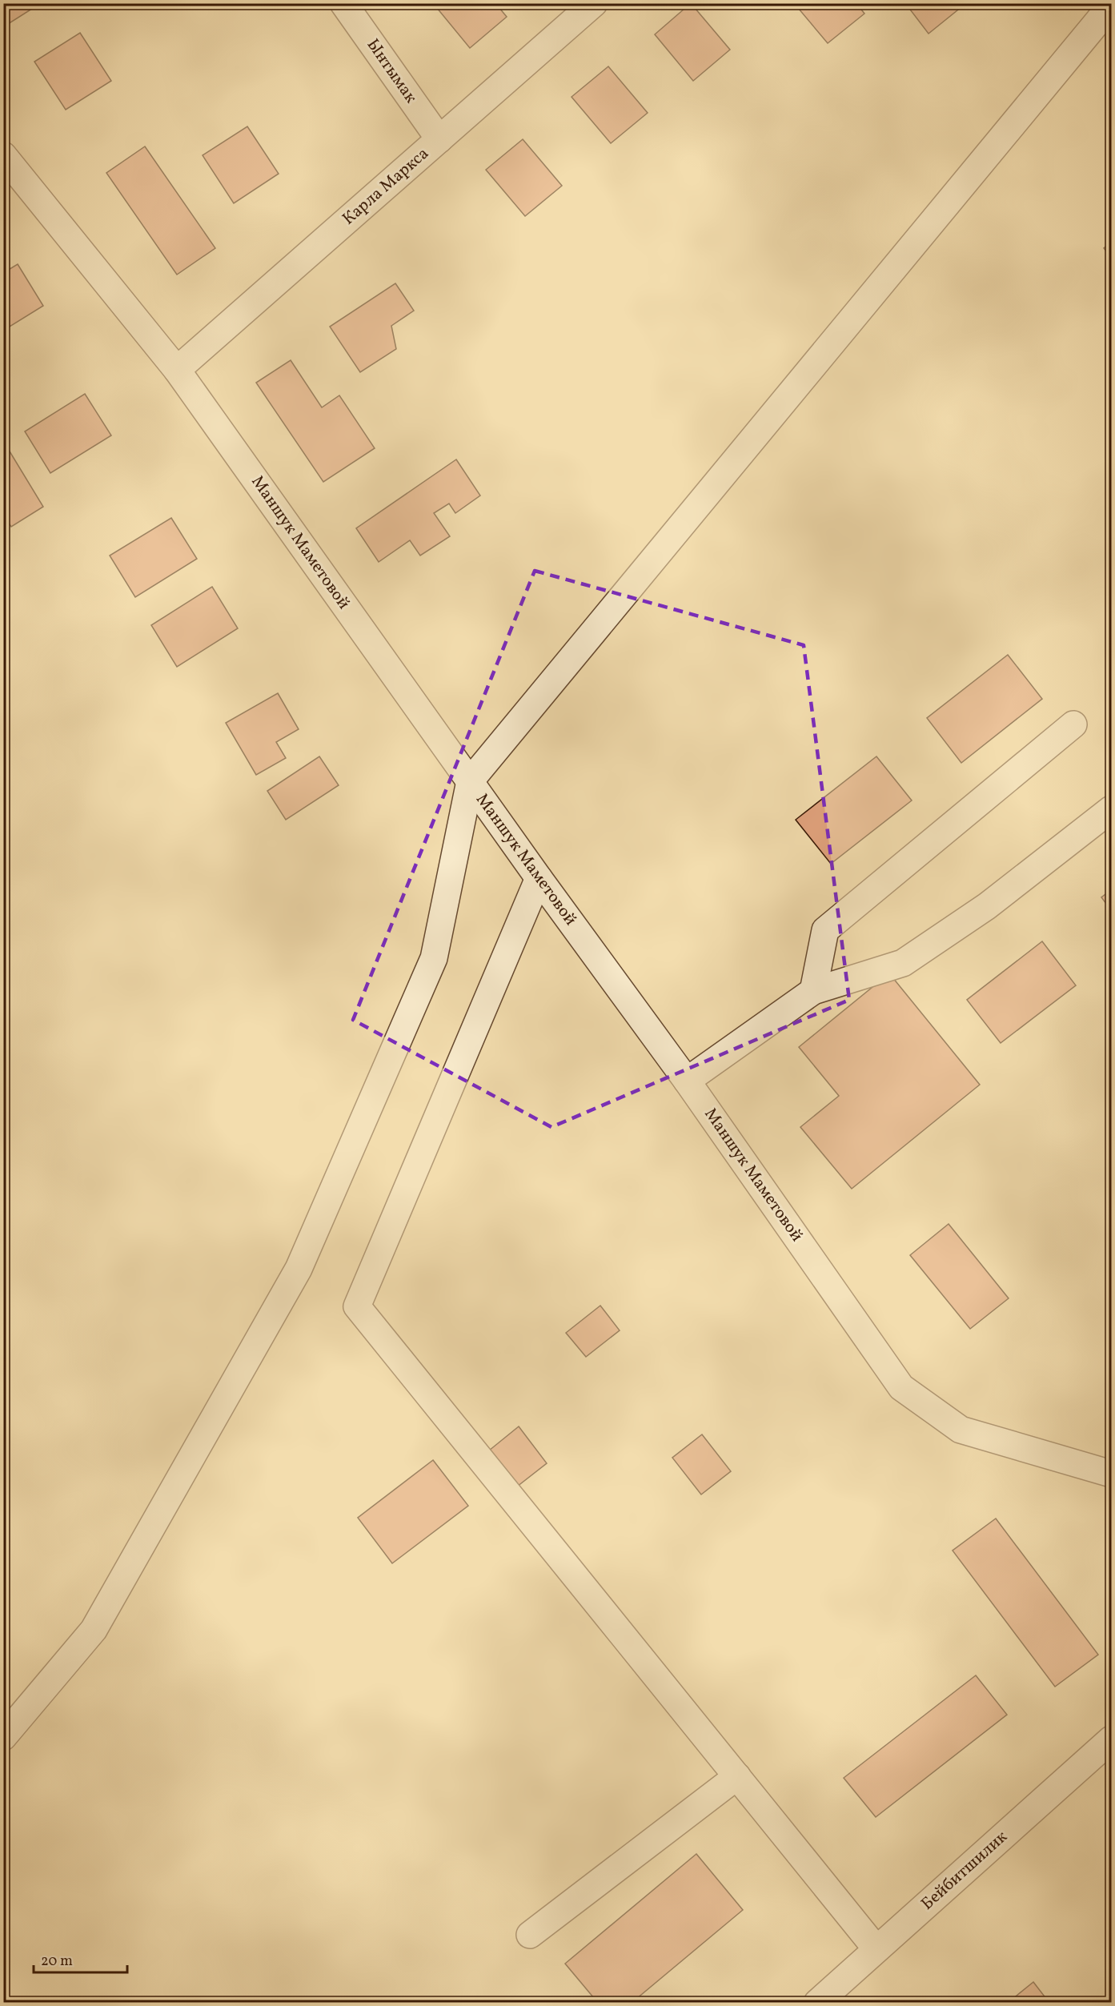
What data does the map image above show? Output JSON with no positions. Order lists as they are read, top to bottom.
{
  "streets": {
    "street": [
      "Ынтымак",
      "Карла Маркса",
      "Маншук Маметовой",
      "Бейбитшилик"
    ]
  },
  "crossings": [
    ["Ынтымак", "Карла Маркса"],
    ["Карла Маркса", "Маншук Маметовой"]
  ],
  "scale_bar": "20 m"
}
